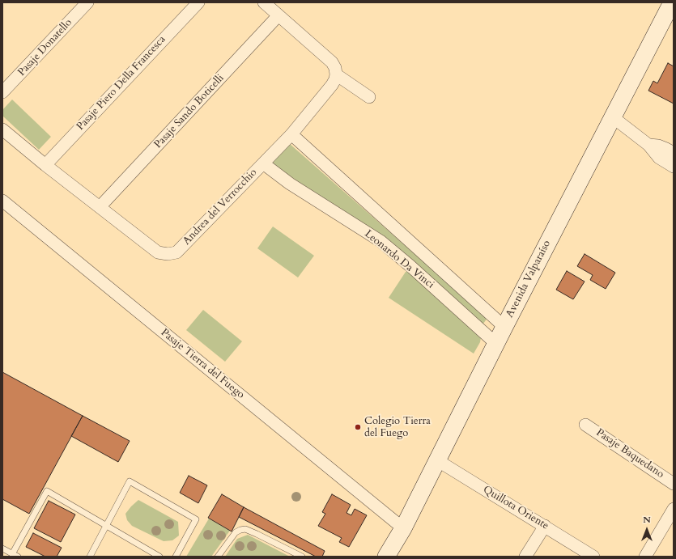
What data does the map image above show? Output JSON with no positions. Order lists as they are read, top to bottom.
{
  "streets": {
    "main road": ["Avenida Valparaíso"],
    "street": [
      "Pasaje Donatello",
      "Pasaje Piero Della Francesca",
      "Pasaje Sando Boticelli",
      "Andrea del Verrocchio",
      "Leonardo Da Vinci",
      "Pasaje Tierra del Fuego",
      "Pasaje Baquedano",
      "Quillota Oriente"
    ]
  },
  "crossings": [
    ["Pasaje Piero Della Francesca", "Andrea del Verrocchio"],
    ["Pasaje Sando Boticelli", "Andrea del Verrocchio"],
    ["Andrea del Verrocchio", "Leonardo Da Vinci"],
    ["Leonardo Da Vinci", "Avenida Valparaíso"],
    ["Avenida Valparaíso", "Pasaje Tierra del Fuego"],
    ["Avenida Valparaíso", "Quillota Oriente"]
  ],
  "places": ["Colegio Tierra del Fuego"],
  "north": "top"
}
